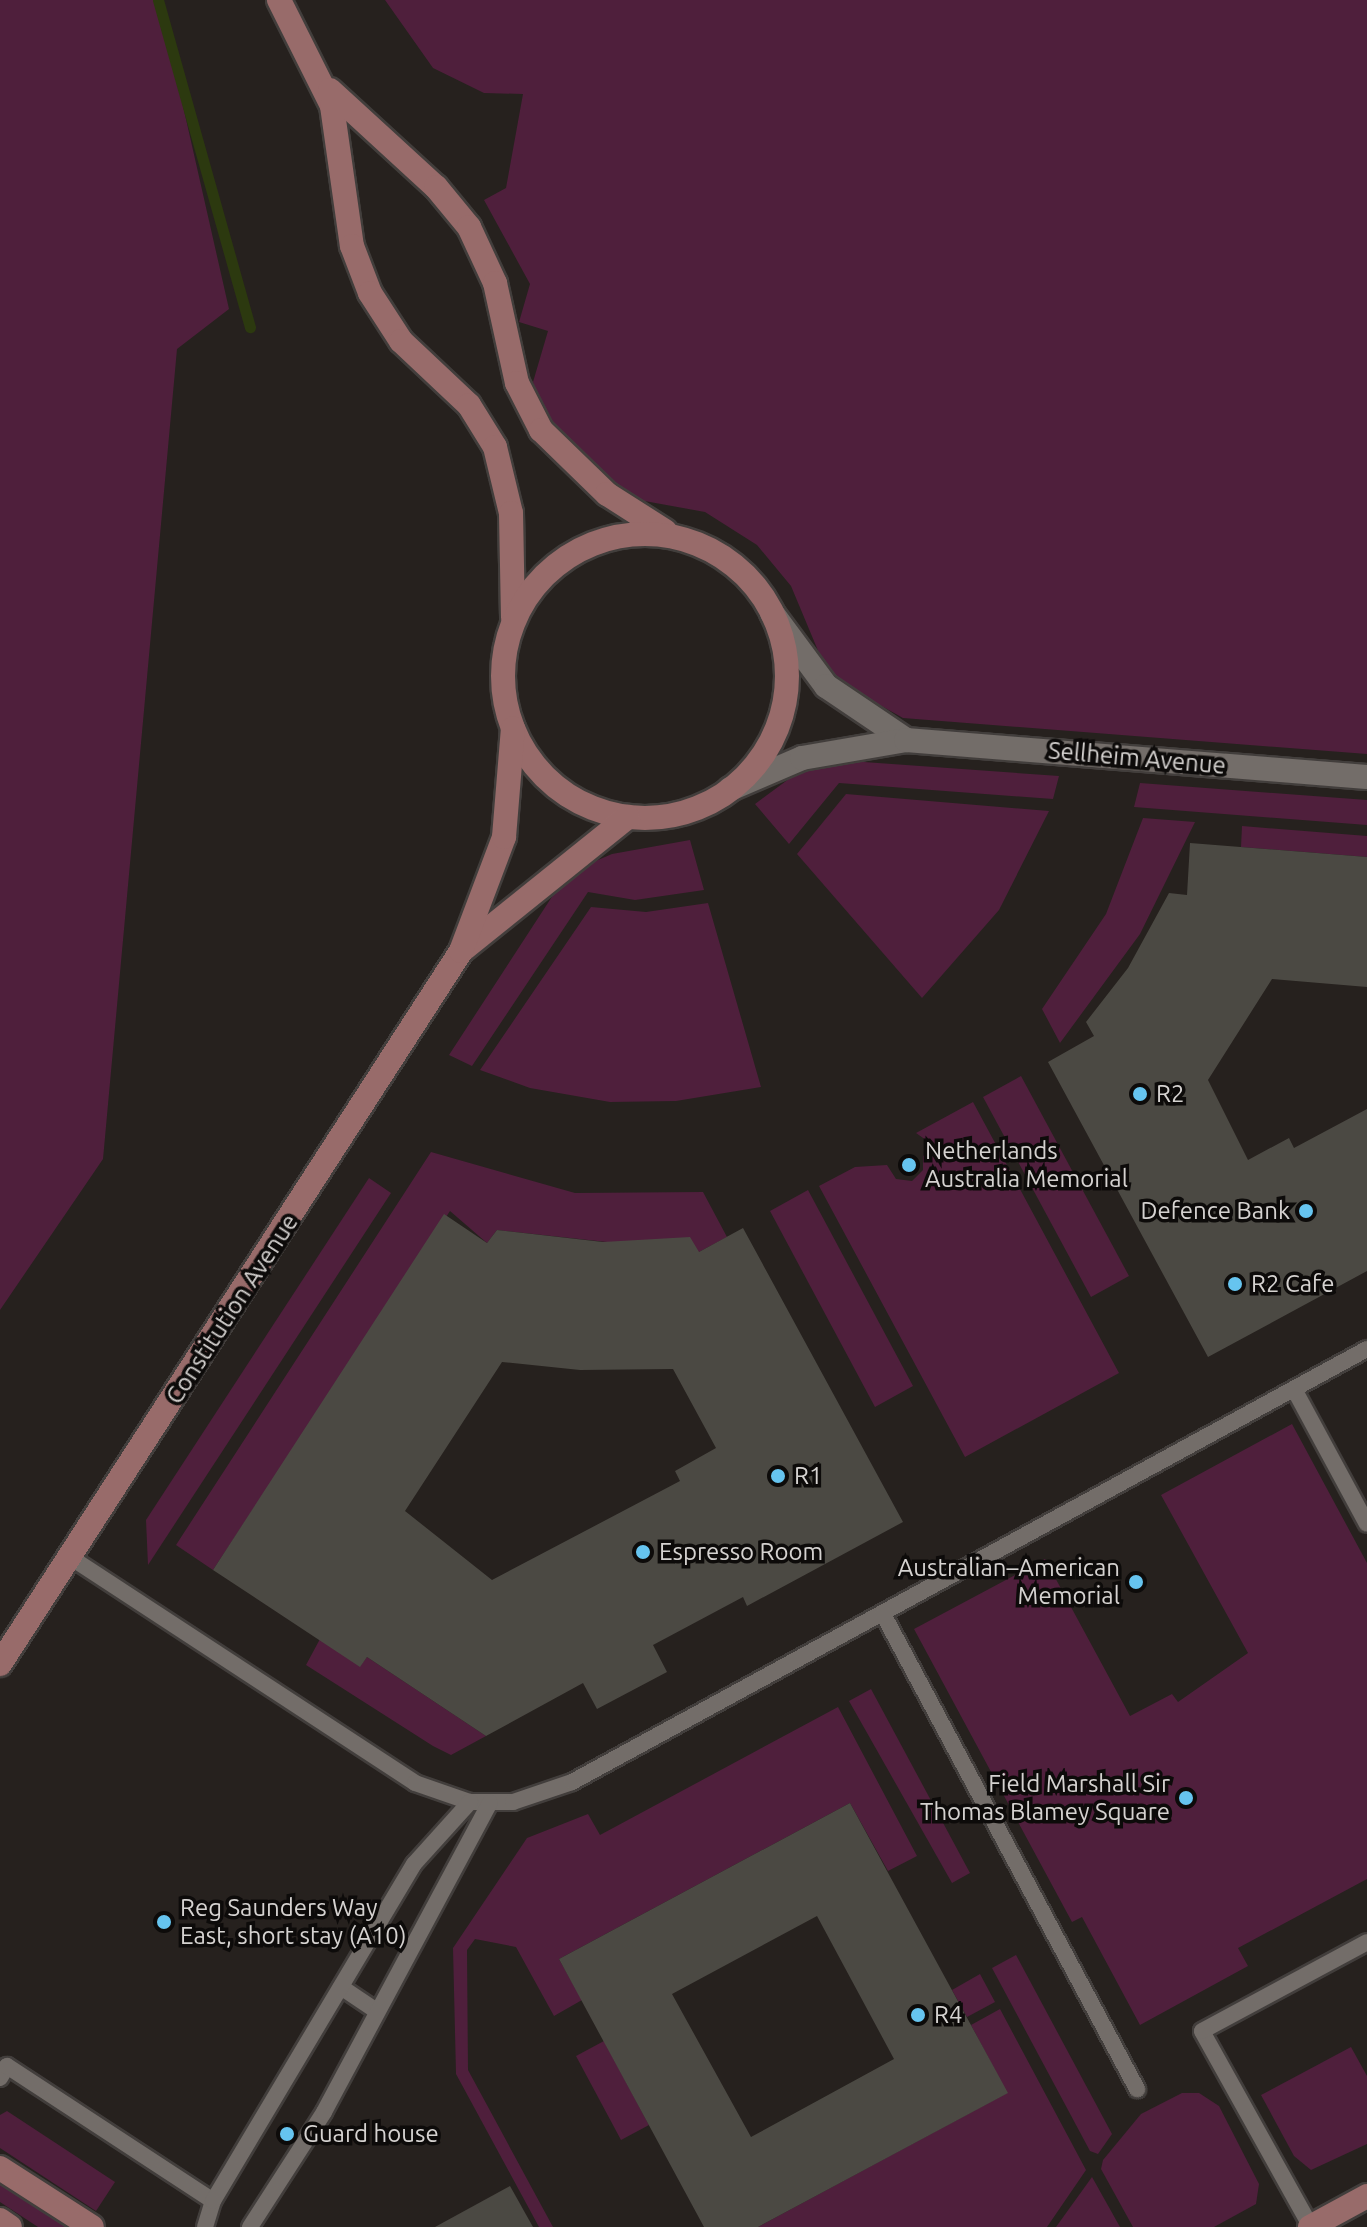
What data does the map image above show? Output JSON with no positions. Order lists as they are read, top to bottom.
{
  "streets": {
    "street": ["Sellheim Avenue", "Constitution Avenue"]
  },
  "crossings": [
    ["Sellheim Avenue", "Constitution Avenue"]
  ],
  "places": [
    "R2",
    "Netherlands Australia Memorial",
    "Defence Bank",
    "R2 Cafe",
    "R1",
    "Espresso Room",
    "Australian–American Memorial",
    "Field Marshall Sir Thomas Blamey Square",
    "Reg Saunders Way East, short stay (A10)",
    "R4",
    "Guard house"
  ]
}
